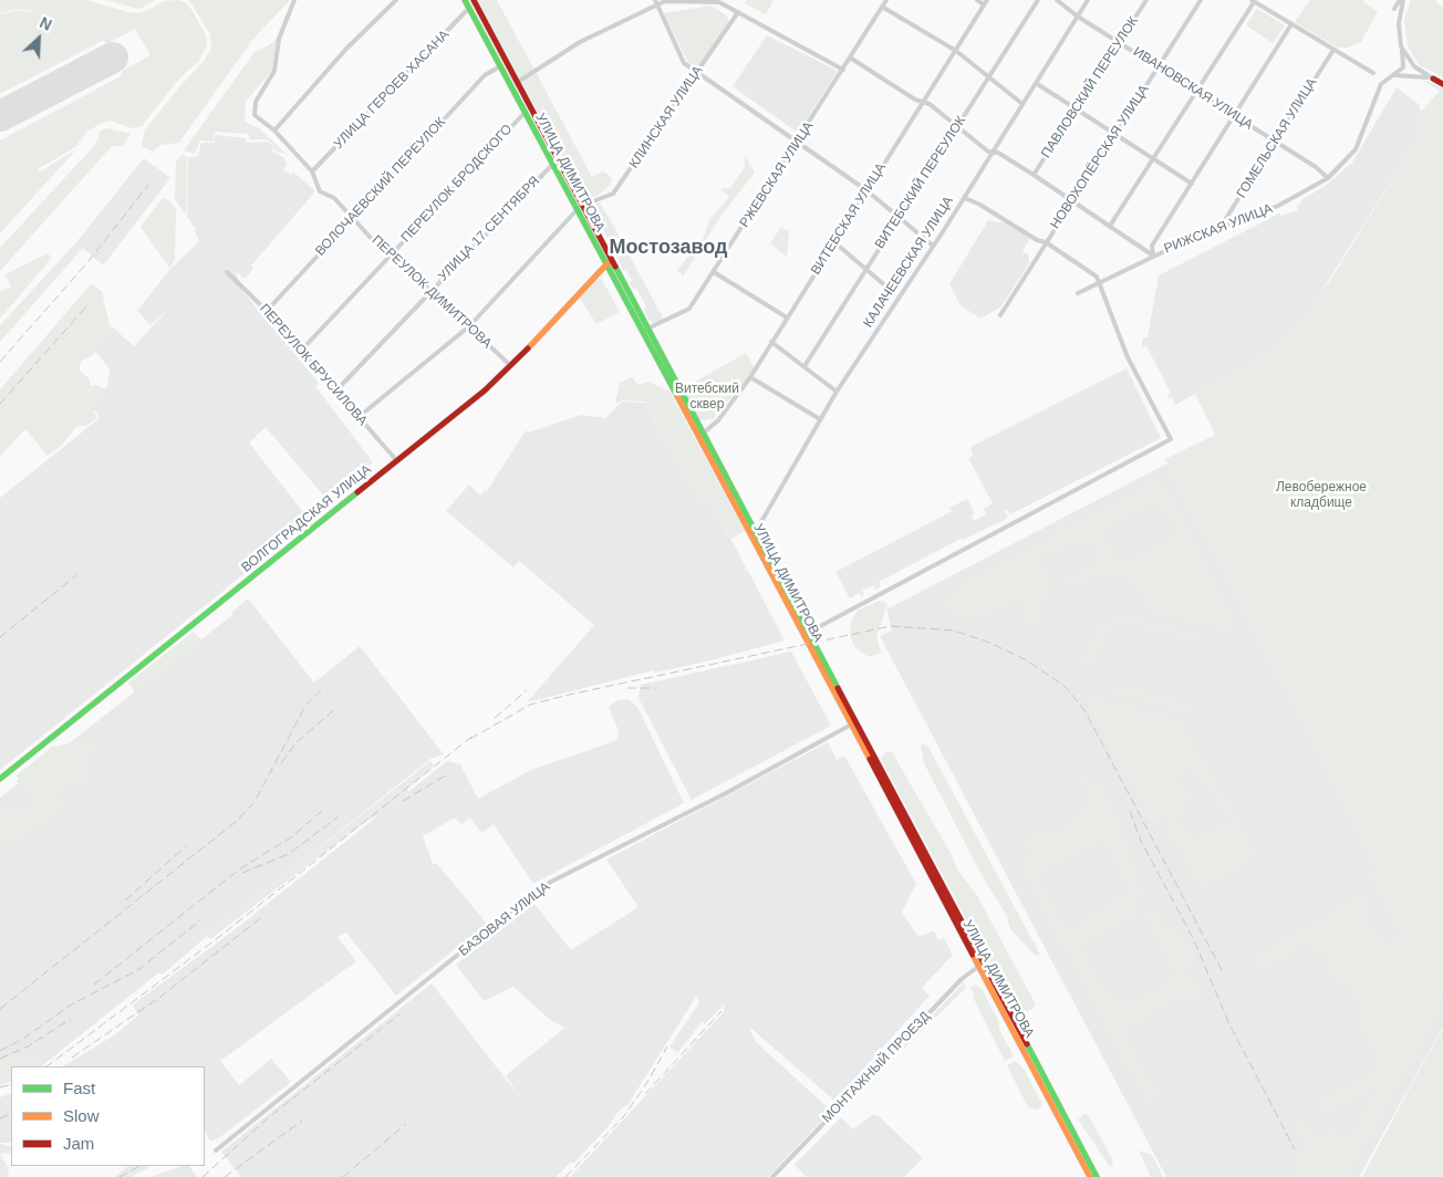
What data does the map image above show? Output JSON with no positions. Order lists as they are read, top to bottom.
{
  "streets": {
    "main road": ["УЛИЦА ДИМИТРОВА", "ВОЛГОГРАДСКАЯ УЛИЦА"],
    "street": [
      "ПАВЛОВСКИЙ ПЕРЕУЛОК",
      "ИВАНОВСКАЯ УЛИЦА",
      "УЛИЦА ГЕРОЕВ ХАСАНА",
      "КЛИНСКАЯ УЛИЦА",
      "ГОМЕЛЬСКАЯ УЛИЦА",
      "НОВОХОПЁРСКАЯ УЛИЦА",
      "РЖЕВСКАЯ УЛИЦА",
      "ВИТЕБСКИЙ ПЕРЕУЛОК",
      "ПЕРЕУЛОК БРОДСКОГО",
      "ВОЛОЧАЕВСКИЙ ПЕРЕУЛОК",
      "ВИТЕБСКАЯ УЛИЦА",
      "УЛИЦА 17 СЕНТЯБРЯ",
      "РИЖСКАЯ УЛИЦА",
      "КАЛАЧЕЕВСКАЯ УЛИЦА",
      "ПЕРЕУЛОК ДИМИТРОВА",
      "ПЕРЕУЛОК БРУСИЛОВА",
      "БАЗОВАЯ УЛИЦА",
      "МОНТАЖНЫЙ ПРОЕЗД"
    ]
  },
  "crossings": [
    ["ПАВЛОВСКИЙ ПЕРЕУЛОК", "ИВАНОВСКАЯ УЛИЦА"],
    ["ИВАНОВСКАЯ УЛИЦА", "ГОМЕЛЬСКАЯ УЛИЦА"],
    ["ИВАНОВСКАЯ УЛИЦА", "НОВОХОПЁРСКАЯ УЛИЦА"],
    ["ИВАНОВСКАЯ УЛИЦА", "РИЖСКАЯ УЛИЦА"],
    ["ИВАНОВСКАЯ УЛИЦА", "КАЛАЧЕЕВСКАЯ УЛИЦА"],
    ["УЛИЦА ГЕРОЕВ ХАСАНА", "УЛИЦА ДИМИТРОВА"],
    ["УЛИЦА ГЕРОЕВ ХАСАНА", "ПЕРЕУЛОК ДИМИТРОВА"],
    ["КЛИНСКАЯ УЛИЦА", "УЛИЦА ДИМИТРОВА"],
    ["ГОМЕЛЬСКАЯ УЛИЦА", "РИЖСКАЯ УЛИЦА"],
    ["УЛИЦА ДИМИТРОВА", "РЖЕВСКАЯ УЛИЦА"],
    ["УЛИЦА ДИМИТРОВА", "ПЕРЕУЛОК БРОДСКОГО"],
    ["УЛИЦА ДИМИТРОВА", "ВОЛОЧАЕВСКИЙ ПЕРЕУЛОК"],
    ["УЛИЦА ДИМИТРОВА", "ВИТЕБСКАЯ УЛИЦА"],
    ["УЛИЦА ДИМИТРОВА", "УЛИЦА 17 СЕНТЯБРЯ"],
    ["УЛИЦА ДИМИТРОВА", "КАЛАЧЕЕВСКАЯ УЛИЦА"],
    ["УЛИЦА ДИМИТРОВА", "ВОЛГОГРАДСКАЯ УЛИЦА"],
    ["УЛИЦА ДИМИТРОВА", "БАЗОВАЯ УЛИЦА"],
    ["УЛИЦА ДИМИТРОВА", "МОНТАЖНЫЙ ПРОЕЗД"],
    ["ПЕРЕУЛОК БРОДСКОГО", "ПЕРЕУЛОК ДИМИТРОВА"],
    ["ПЕРЕУЛОК БРОДСКОГО", "ПЕРЕУЛОК БРУСИЛОВА"],
    ["ВОЛОЧАЕВСКИЙ ПЕРЕУЛОК", "ПЕРЕУЛОК ДИМИТРОВА"],
    ["ВОЛОЧАЕВСКИЙ ПЕРЕУЛОК", "ПЕРЕУЛОК БРУСИЛОВА"],
    ["УЛИЦА 17 СЕНТЯБРЯ", "ПЕРЕУЛОК ДИМИТРОВА"],
    ["УЛИЦА 17 СЕНТЯБРЯ", "ПЕРЕУЛОК БРУСИЛОВА"],
    ["ПЕРЕУЛОК ДИМИТРОВА", "ВОЛГОГРАДСКАЯ УЛИЦА"],
    ["ПЕРЕУЛОК БРУСИЛОВА", "ВОЛГОГРАДСКАЯ УЛИЦА"]
  ],
  "districts": ["Мостозавод"],
  "parks": ["Витебский сквер", "Левобережное кладбище"],
  "legend": ["Fast", "Slow", "Jam"],
  "north": "top right"
}
